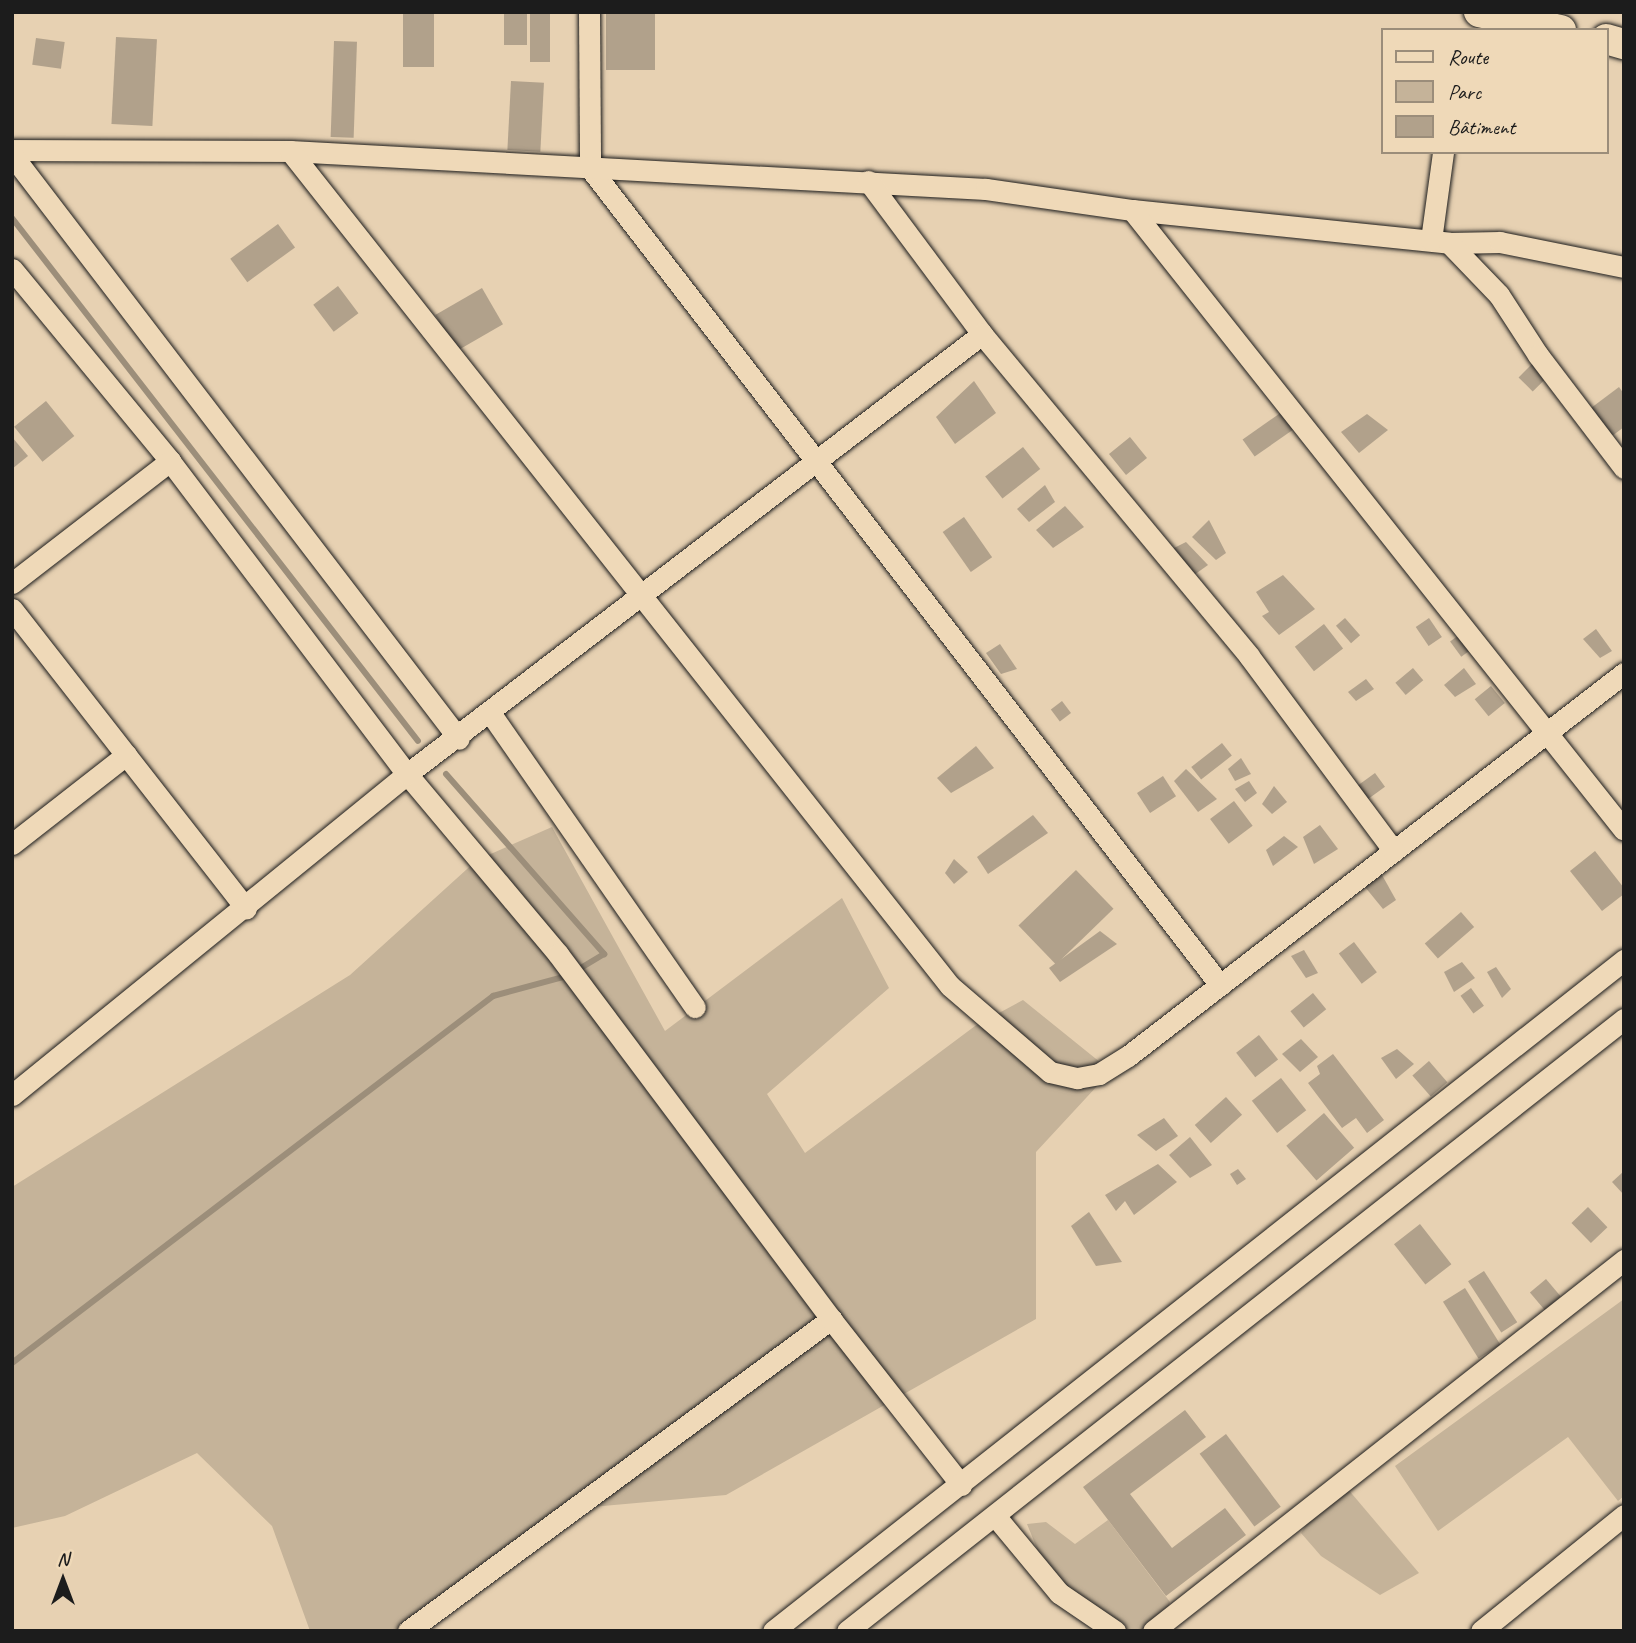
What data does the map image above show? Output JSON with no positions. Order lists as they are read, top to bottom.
{
  "legend": ["Route", "Parc", "Bâtiment"],
  "north": "top"
}
